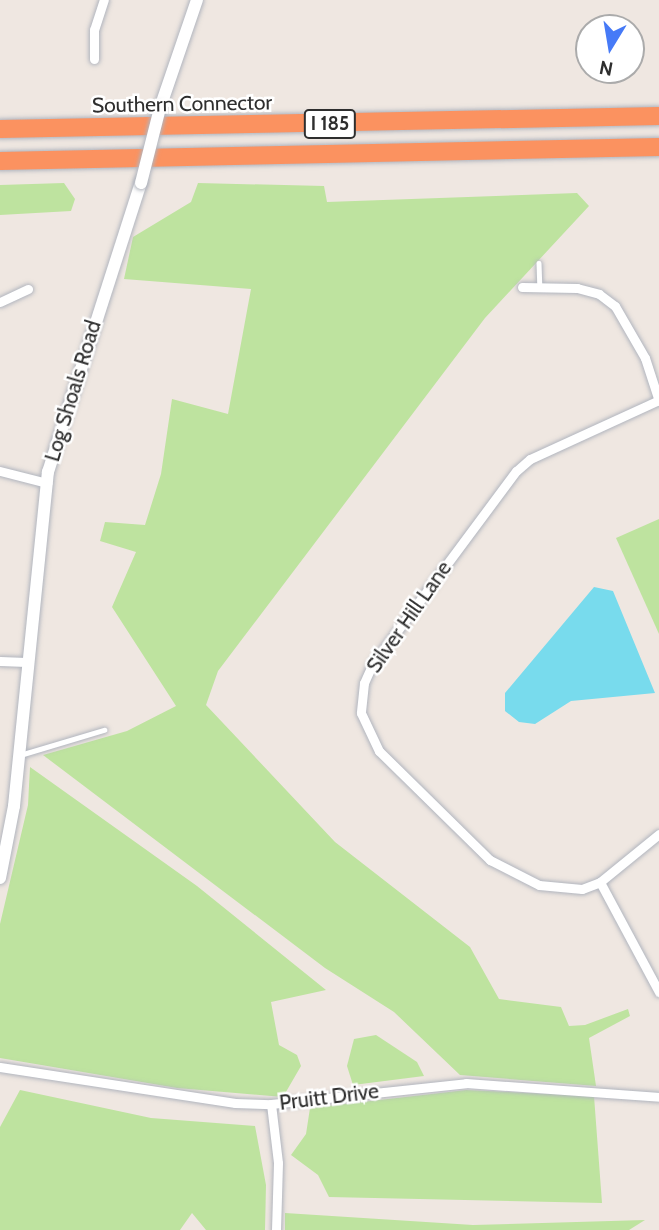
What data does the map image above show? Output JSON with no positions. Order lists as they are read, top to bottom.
{
  "streets": {
    "highway": ["Southern Connector", "I 185"],
    "street": ["Log Shoals Road", "Silver Hill Lane", "Pruitt Drive"]
  },
  "north": "bottom"
}
